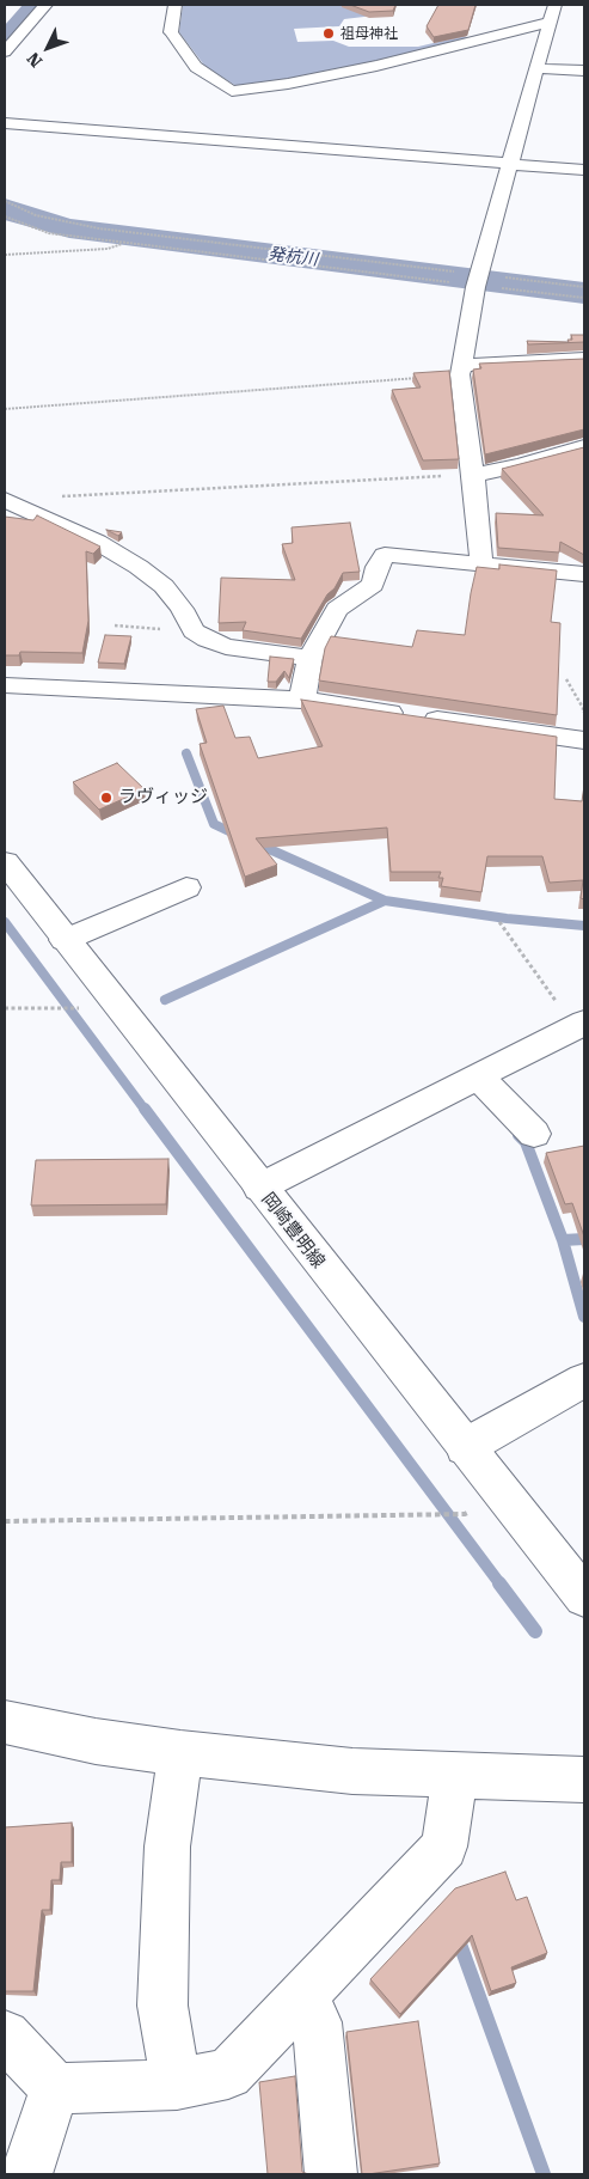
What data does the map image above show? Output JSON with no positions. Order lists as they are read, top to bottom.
{
  "streets": {
    "street": ["岡崎豊明線"]
  },
  "water": ["発杭川"],
  "places": ["祖母神社", "ラヴィッジ"],
  "north": "bottom left"
}
